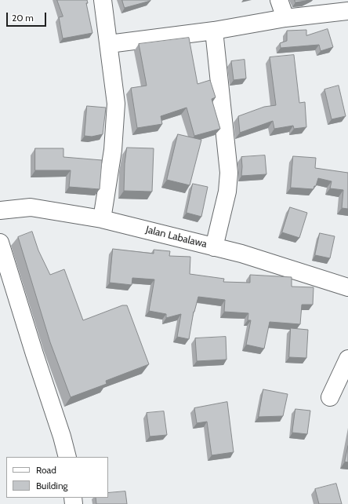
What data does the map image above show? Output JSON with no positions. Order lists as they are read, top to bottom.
{
  "streets": {
    "street": ["Jalan Labalawa"]
  },
  "legend": ["Road", "Building"],
  "scale_bar": "20 m"
}
